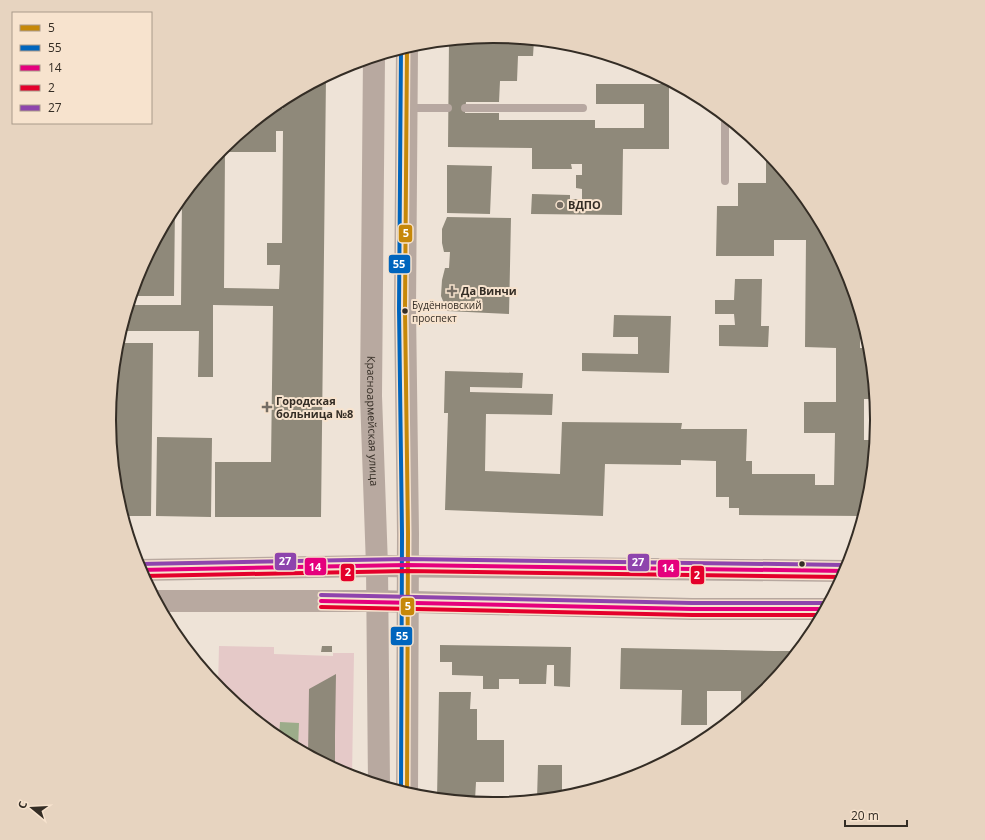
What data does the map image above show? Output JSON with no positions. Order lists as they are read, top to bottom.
{
  "streets": {
    "main road": ["Красноармейская улица"]
  },
  "places": {
    "other": ["ВДПО", "Будённовский проспект"],
    "health": ["Да Винчи", "Городская больница №8"]
  },
  "lines": [
    "transit line 5",
    "transit line 55",
    "transit line 27",
    "transit line 14",
    "transit line 2"
  ],
  "legend": [
    "5",
    "55",
    "14",
    "2",
    "27"
  ],
  "scale_bar": "20 m",
  "north": "left"
}
